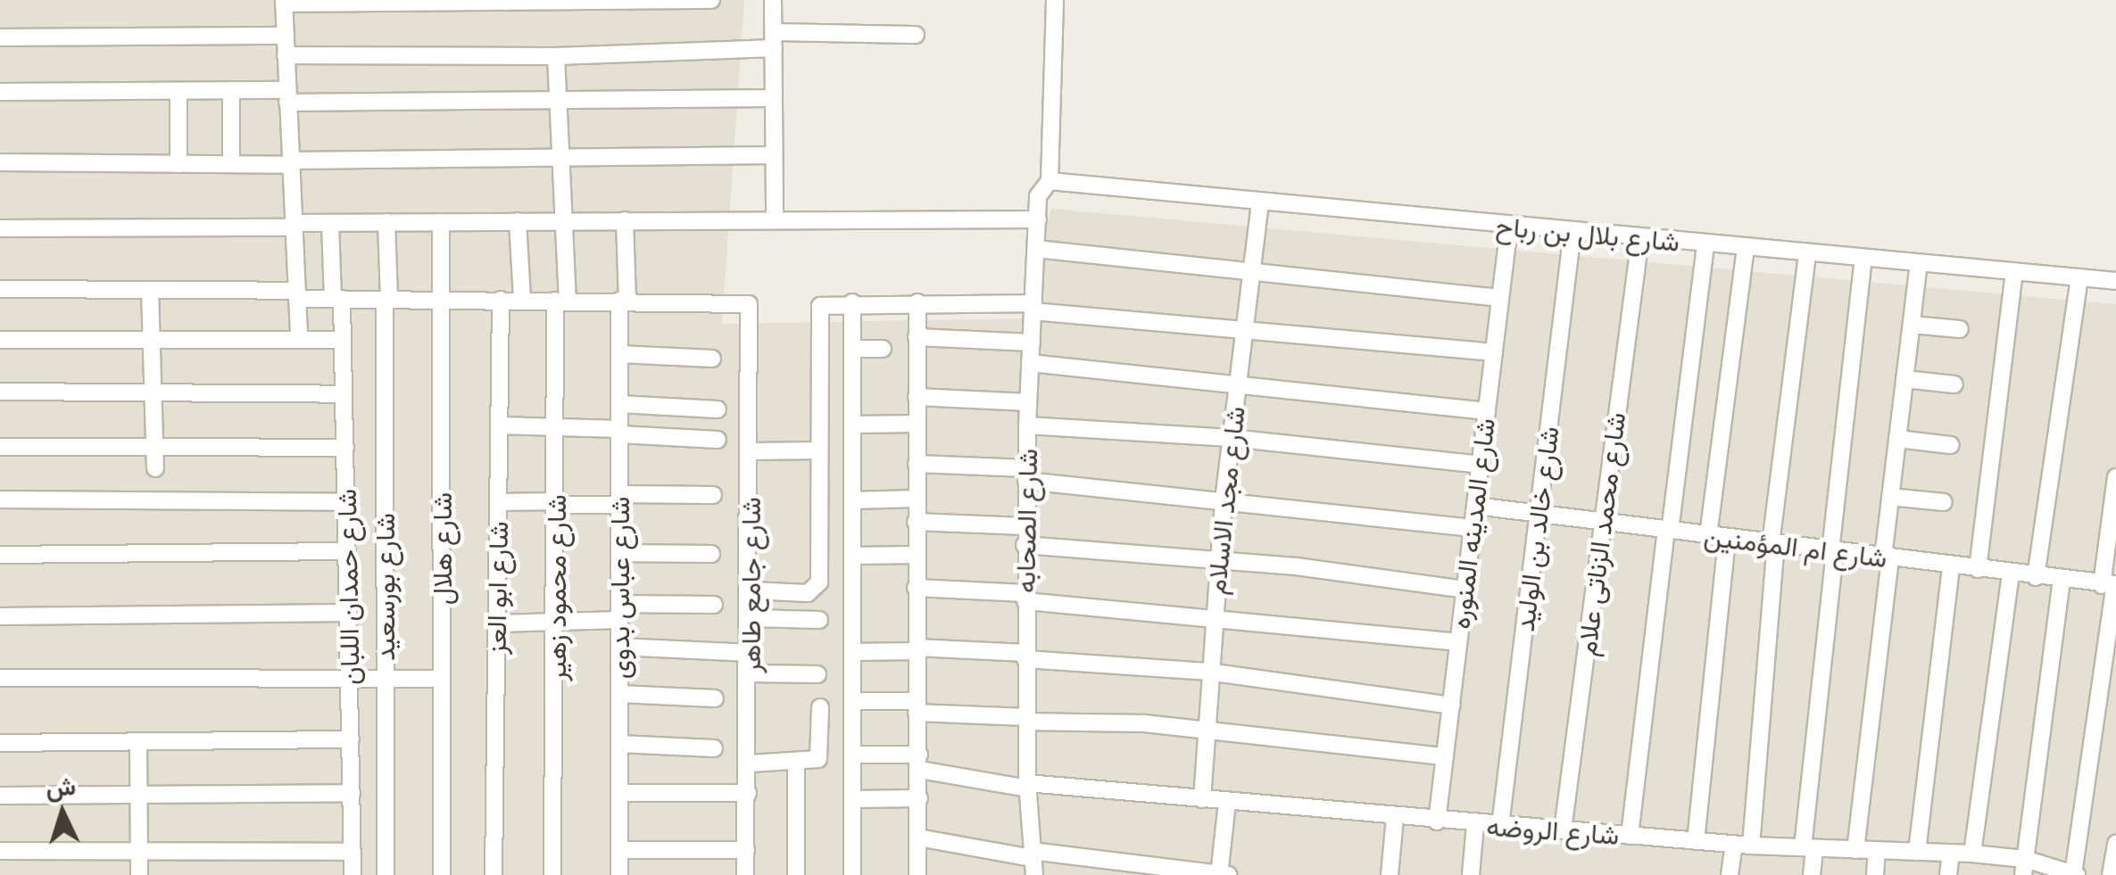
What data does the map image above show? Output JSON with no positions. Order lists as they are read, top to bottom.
{
  "streets": {
    "street": [
      "شارع بلال بن رباح",
      "شارع مجد الاسلام",
      "شارع الصحابه",
      "شارع المدينه المنوره",
      "شارع خالد بن الوليد",
      "شارع محمد الزناتى علام",
      "شارع ام المؤمنين",
      "شارع هلال",
      "شارع جامع طاهر",
      "شارع حمدان اللبان",
      "شارع بورسعيد",
      "شارع ابو العز",
      "شارع محمود زهير",
      "شارع عباس بدوى",
      "شارع الروضه"
    ]
  },
  "crossings": [
    ["شارع بلال بن رباح", "شارع مجد الاسلام"],
    ["شارع بلال بن رباح", "شارع الصحابه"],
    ["شارع بلال بن رباح", "شارع المدينه المنوره"],
    ["شارع بلال بن رباح", "شارع خالد بن الوليد"],
    ["شارع بلال بن رباح", "شارع محمد الزناتى علام"],
    ["شارع مجد الاسلام", "شارع الروضه"],
    ["شارع الصحابه", "شارع الروضه"],
    ["شارع المدينه المنوره", "شارع ام المؤمنين"],
    ["شارع المدينه المنوره", "شارع الروضه"],
    ["شارع خالد بن الوليد", "شارع ام المؤمنين"],
    ["شارع خالد بن الوليد", "شارع الروضه"],
    ["شارع محمد الزناتى علام", "شارع ام المؤمنين"],
    ["شارع محمد الزناتى علام", "شارع الروضه"],
    ["شارع جامع طاهر", "شارع عباس بدوى"]
  ],
  "north": "top"
}
